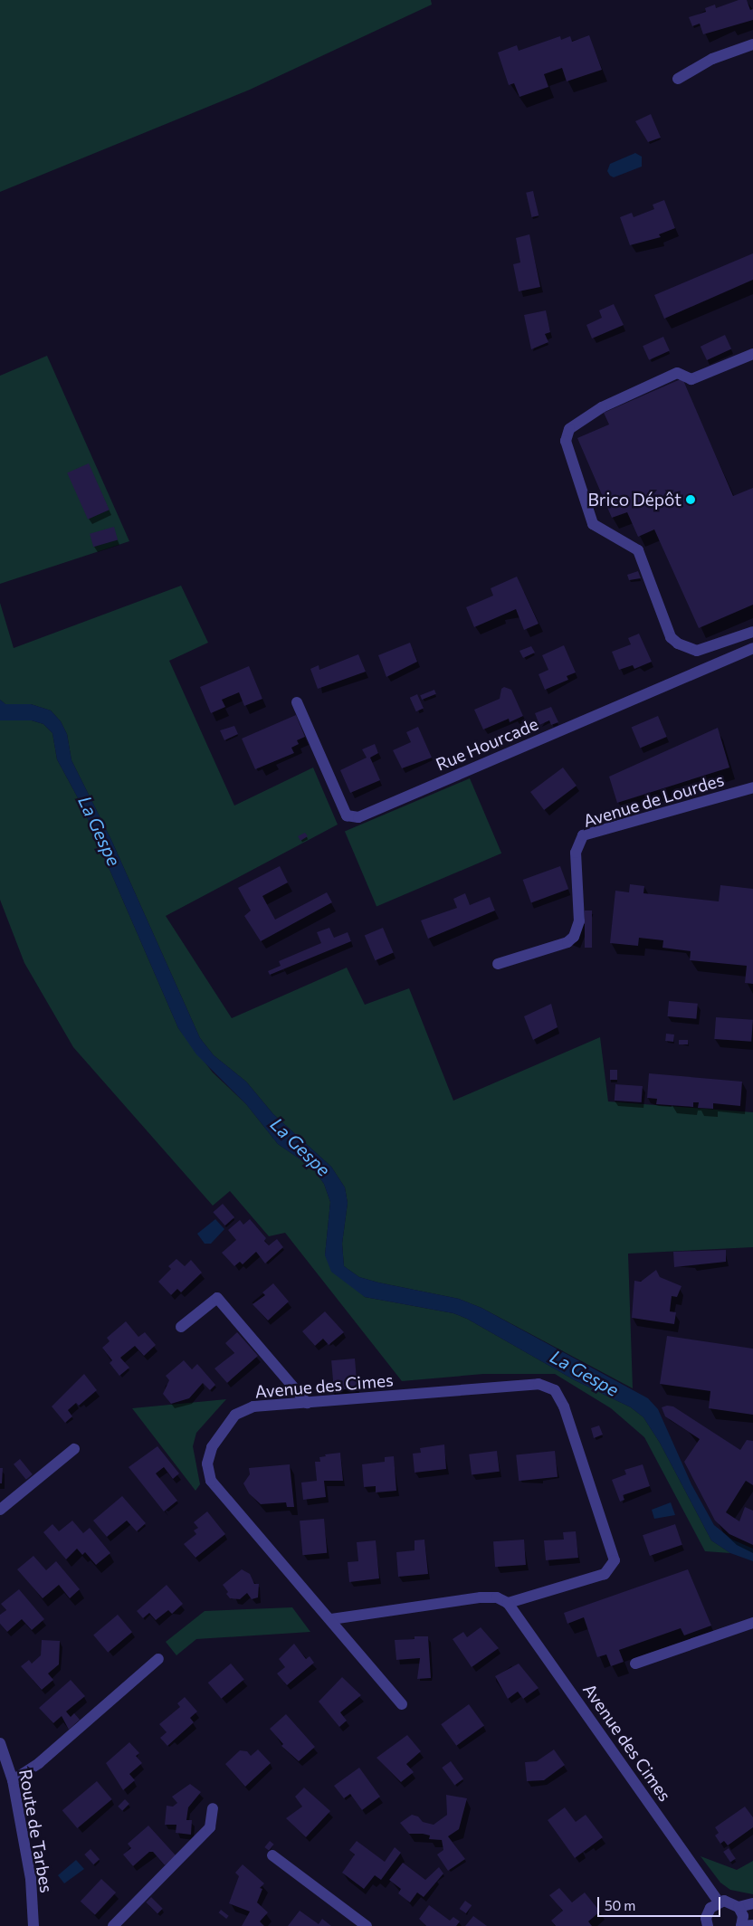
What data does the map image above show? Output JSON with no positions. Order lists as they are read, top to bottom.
{
  "streets": {
    "street": [
      "Rue Hourcade",
      "Avenue de Lourdes",
      "Avenue des Cimes",
      "Route de Tarbes"
    ]
  },
  "water": ["La Gespe"],
  "places": ["Brico Dépôt"],
  "scale_bar": "50 m"
}
